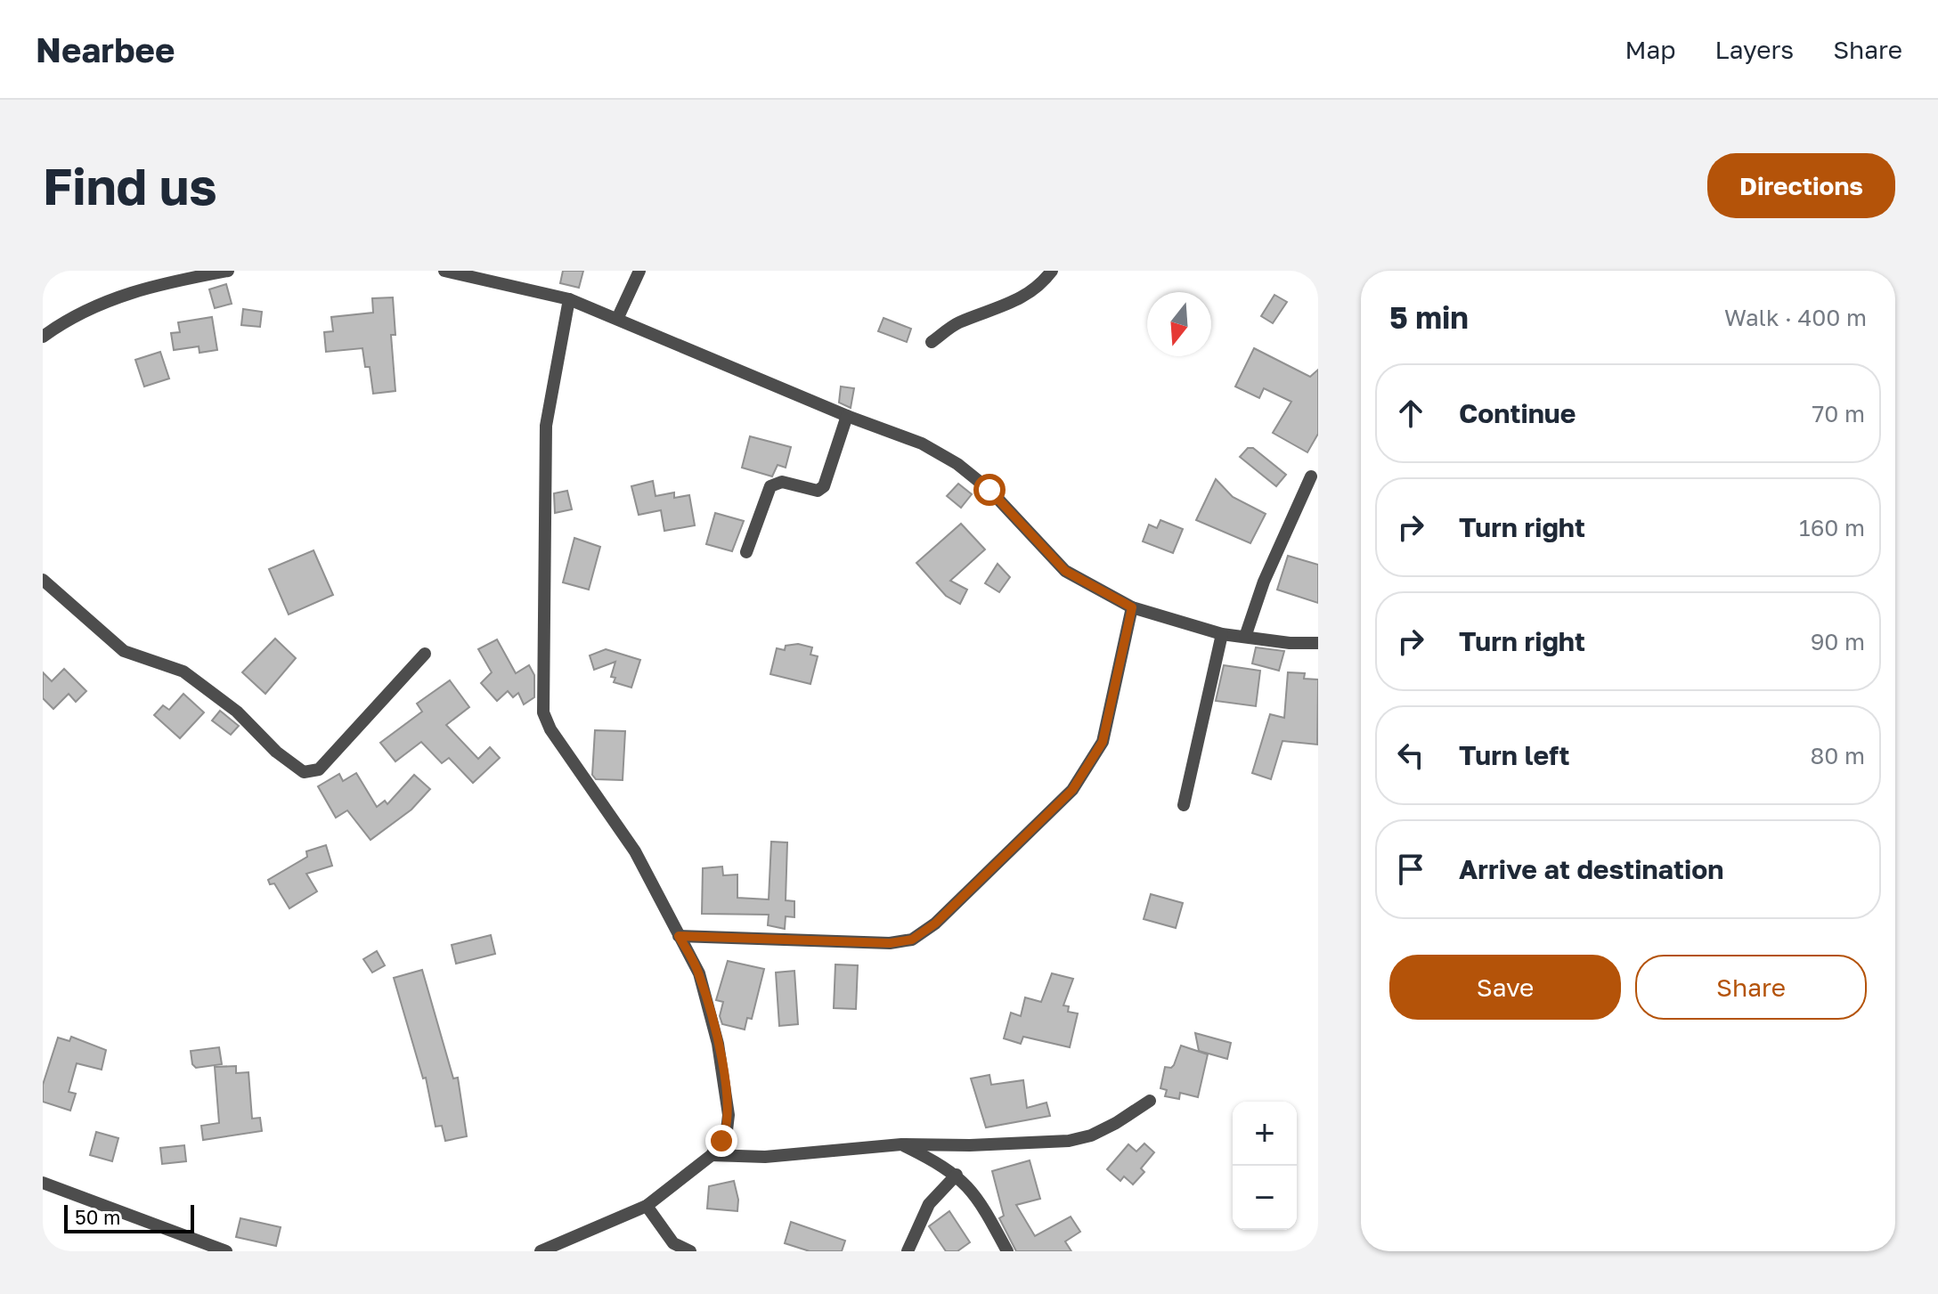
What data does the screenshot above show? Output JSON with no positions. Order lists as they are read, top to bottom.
{
  "scale_bar": "50 m",
  "north": "bottom",
  "page": {
    "header": "Nearbee",
    "nav": ["Map", "Layers", "Share"],
    "buttons": [
      "Directions",
      ["Save", "Share"]
    ],
    "title": "Find us",
    "heading": ["5 min", "Walk · 400 m"],
    "list": [
      ["Continue", "70 m"],
      ["Turn right", "160 m"],
      ["Turn right", "90 m"],
      ["Turn left", "80 m"],
      "Arrive at destination"
    ],
    "map_buttons": ["+", "−"],
    "scale": "50 m"
  }
}
